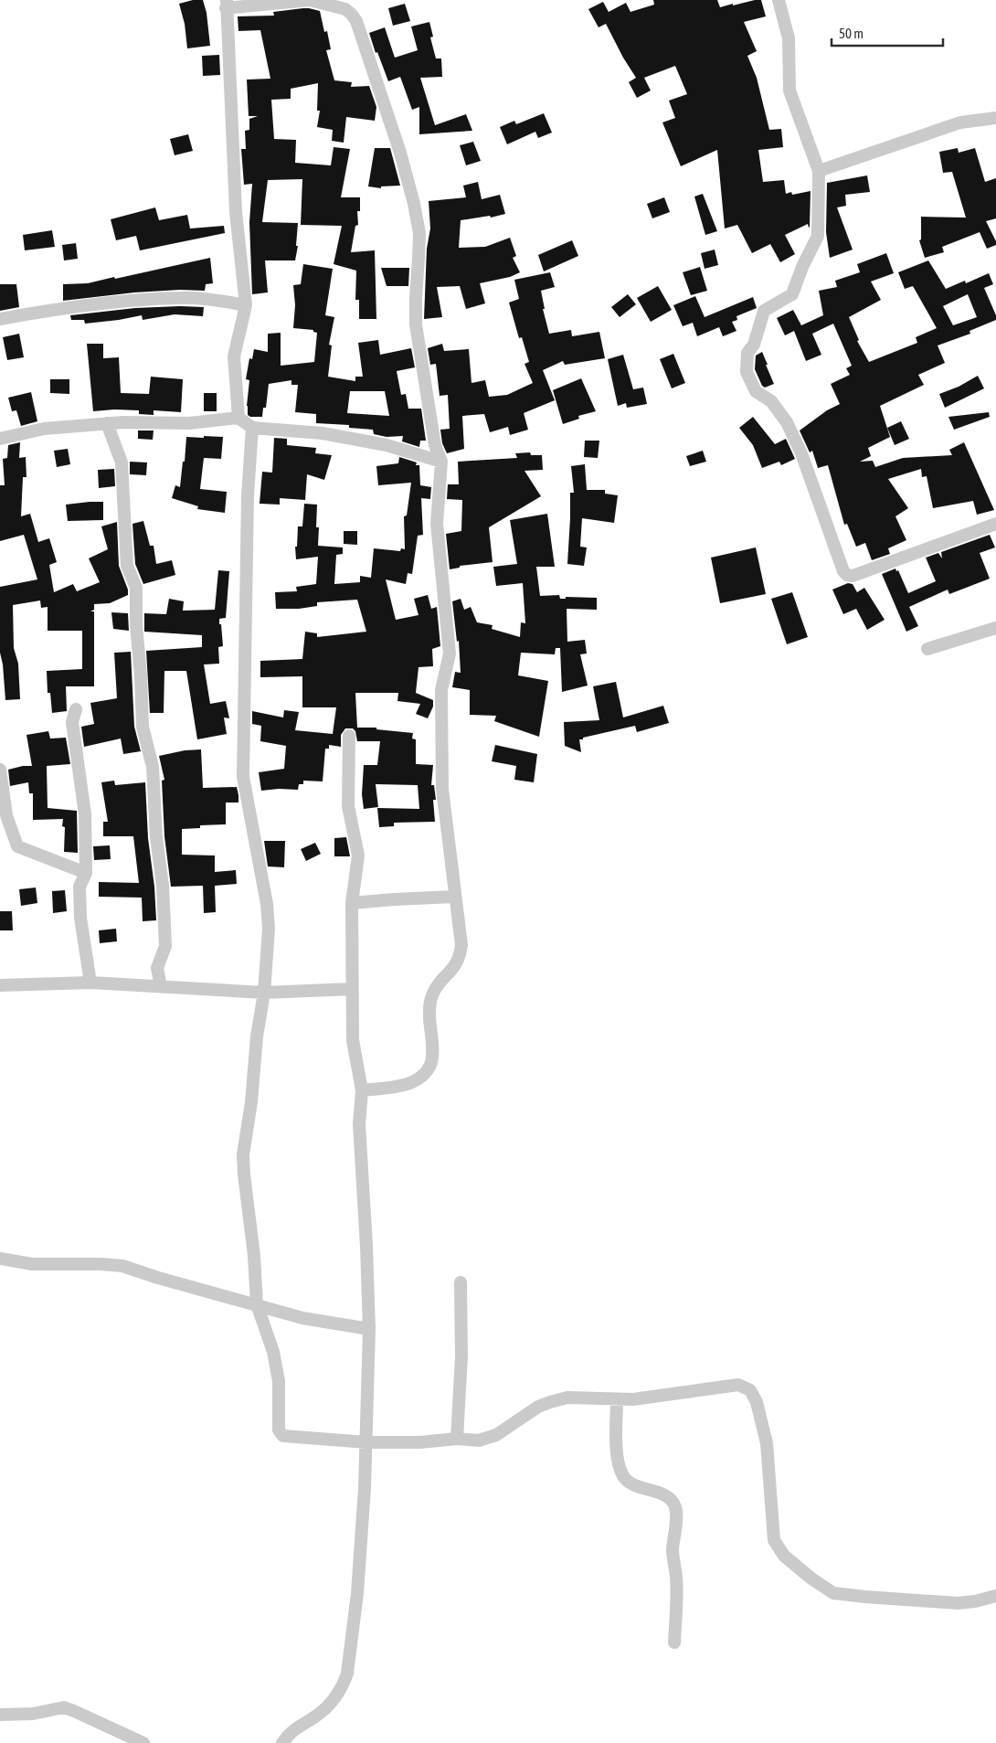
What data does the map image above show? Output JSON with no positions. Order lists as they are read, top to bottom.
{
  "scale_bar": "50 m"
}
